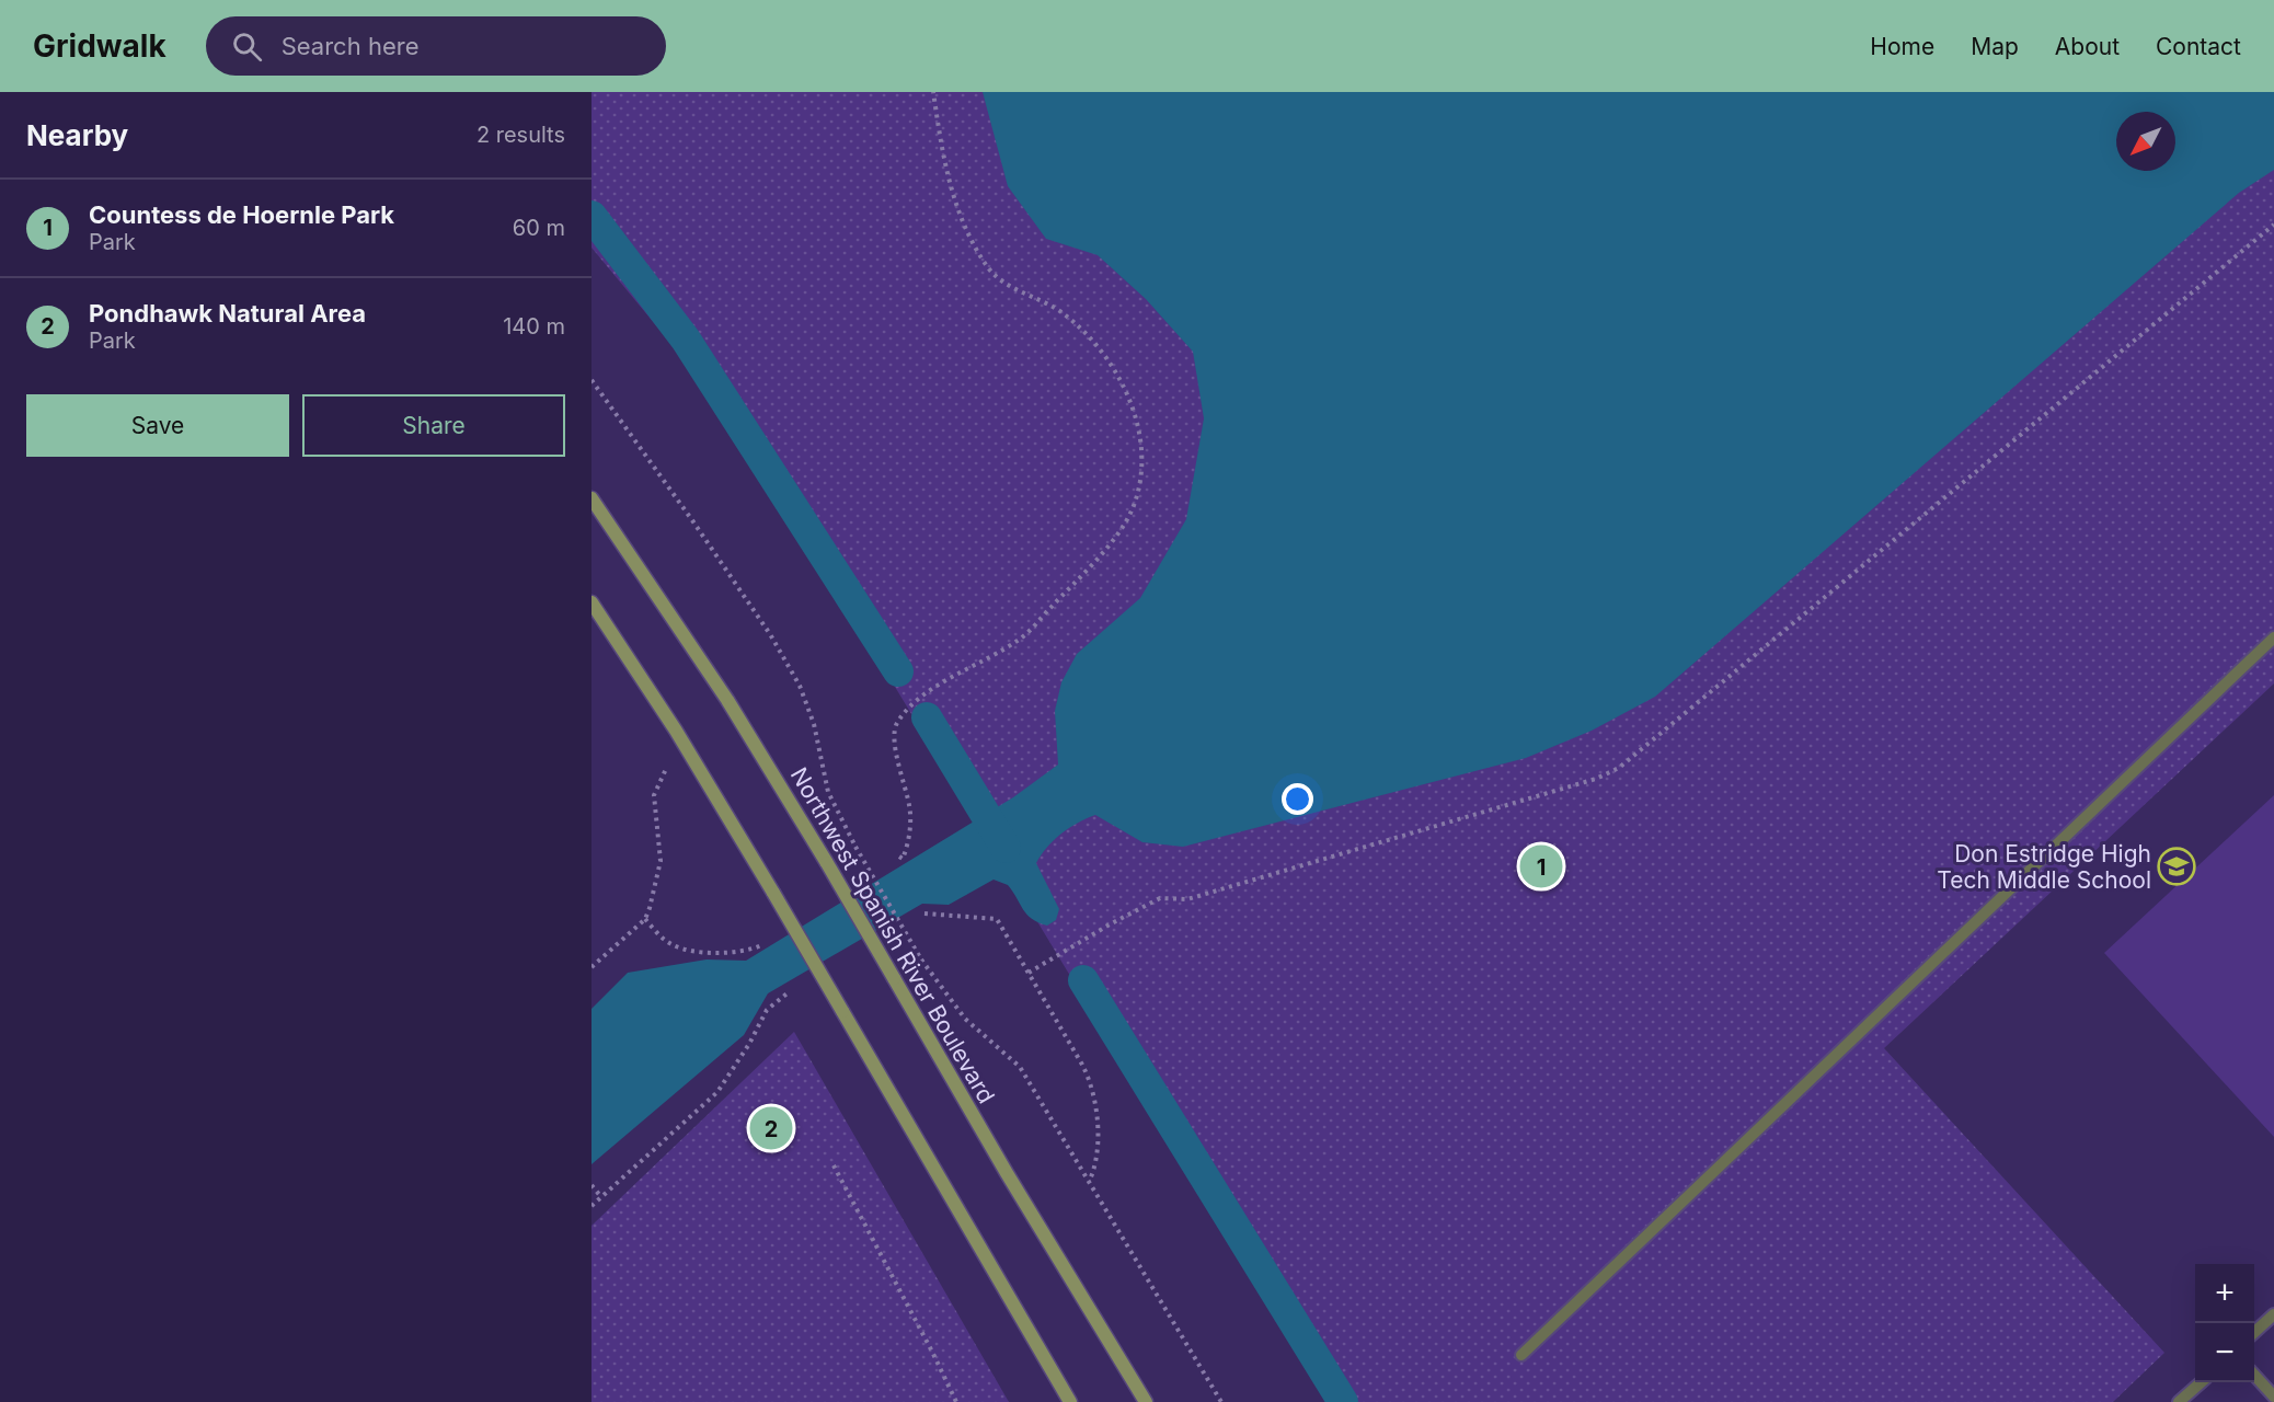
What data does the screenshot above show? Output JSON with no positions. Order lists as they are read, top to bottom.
{
  "streets": {
    "main road": ["Northwest Spanish River Boulevard"]
  },
  "places": {
    "school or university": ["Don Estridge High Tech Middle School"]
  },
  "north": "bottom left",
  "page": {
    "header": "Gridwalk",
    "search": "Search here",
    "nav": [
      "Home",
      "Map",
      "About",
      "Contact"
    ],
    "heading": ["Nearby", "2 results"],
    "list": [
      {
        "mark": "1",
        "name": "Countess de Hoernle Park",
        "note": "Park",
        "value": "60 m"
      },
      {
        "mark": "2",
        "name": "Pondhawk Natural Area",
        "note": "Park",
        "value": "140 m"
      }
    ],
    "buttons": ["Save", "Share"],
    "pins": ["1", "2"],
    "map_buttons": ["+", "−"]
  }
}
